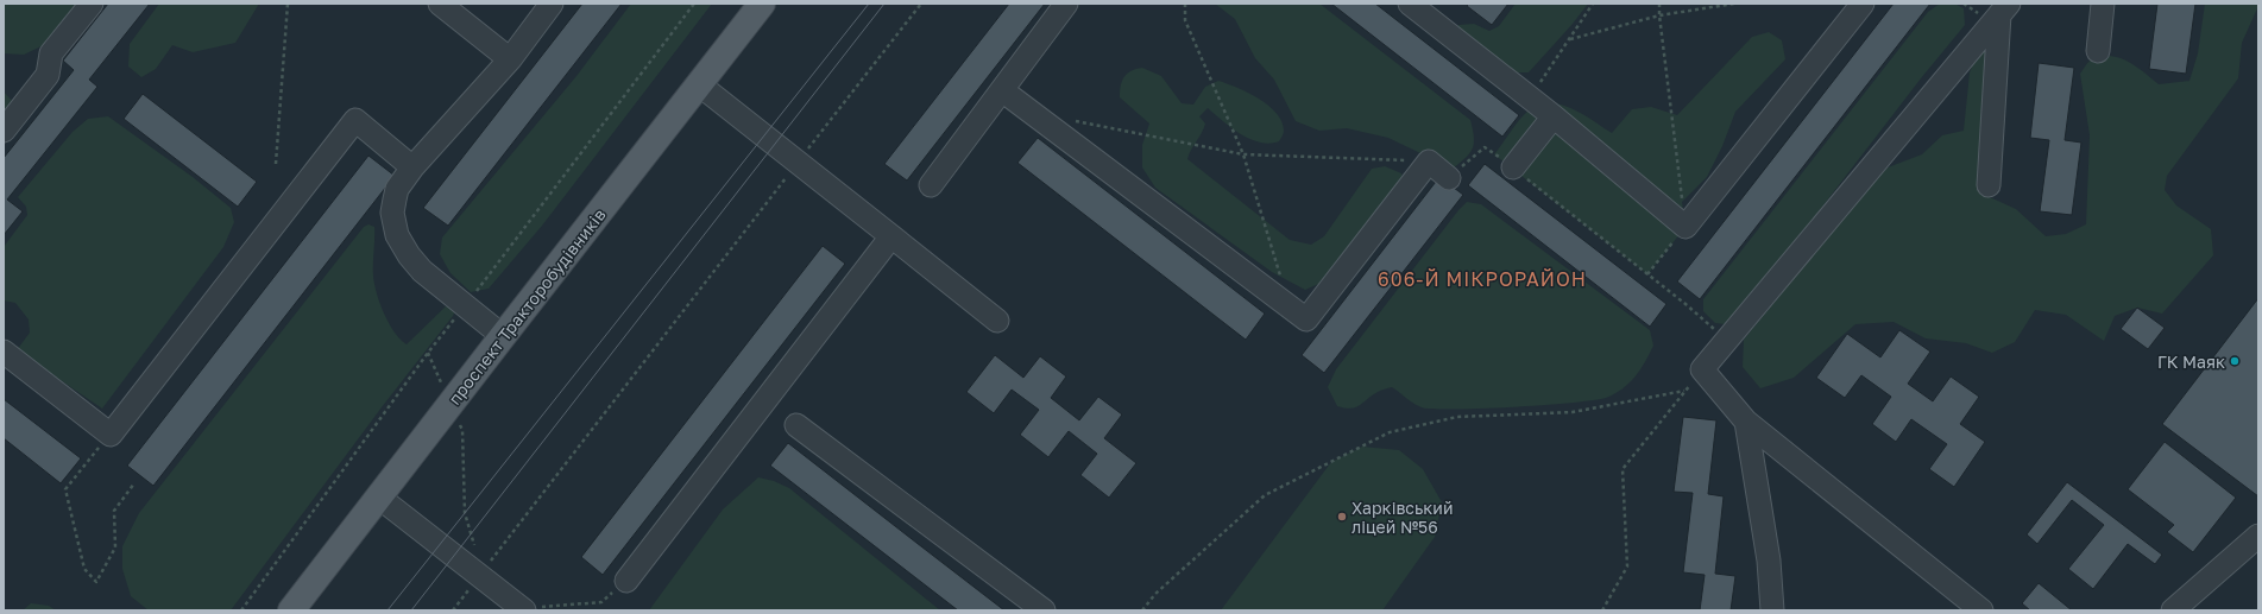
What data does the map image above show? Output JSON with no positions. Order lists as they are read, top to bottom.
{
  "streets": {
    "main road": ["проспект Тракторобудівників"]
  },
  "districts": ["606-Й МІКРОРАЙОН"],
  "places": ["ГК Маяк", "Харківський ліцей №56"]
}
